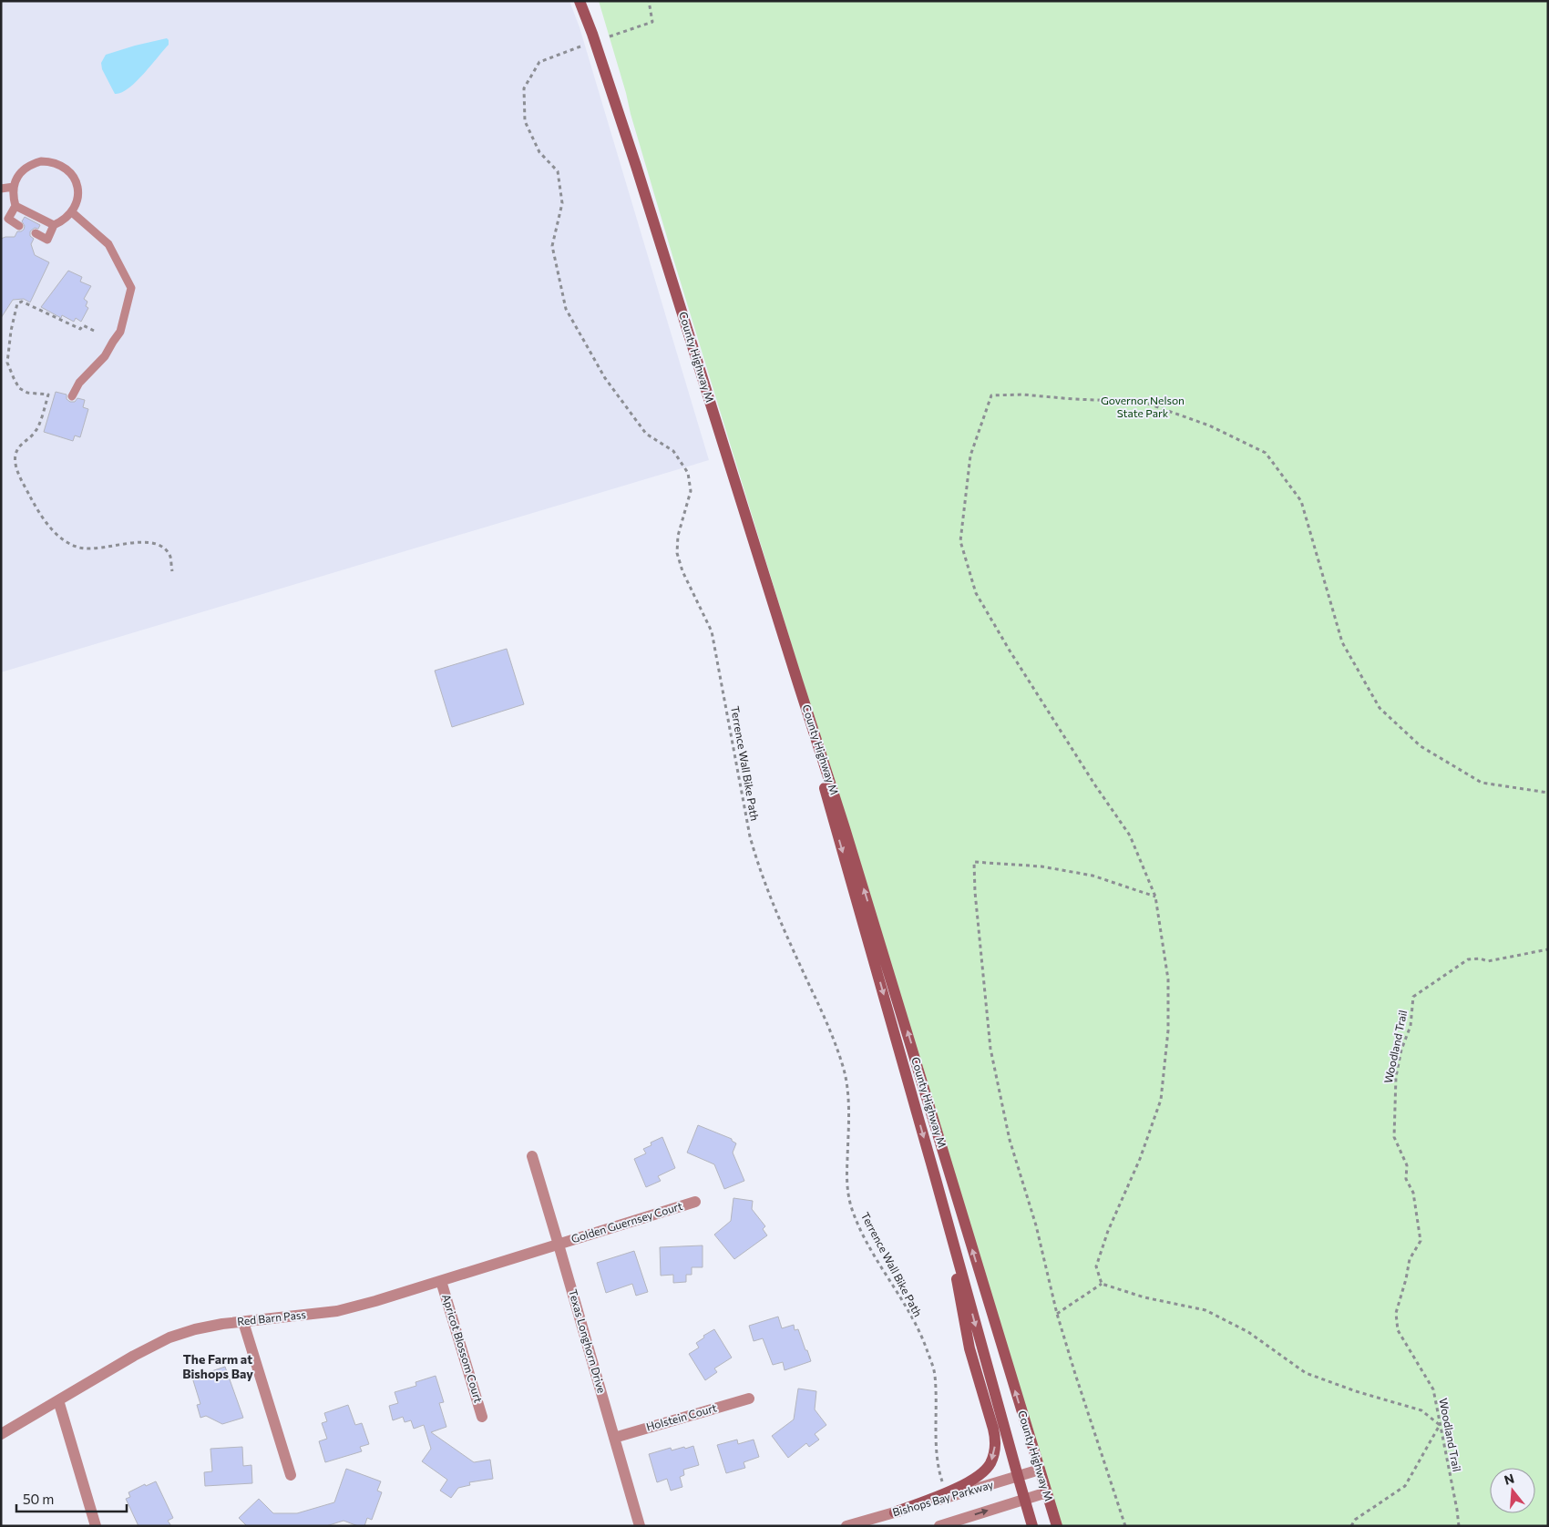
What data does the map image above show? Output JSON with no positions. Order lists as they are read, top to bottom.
{
  "streets": {
    "main road": ["County Highway M"],
    "street": [
      "Golden Guernsey Court",
      "Red Barn Pass",
      "Texas Longhorn Drive",
      "Apricot Blossom Court",
      "Holstein Court",
      "Bishops Bay Parkway"
    ],
    "path": ["Terrence Wall Bike Path", "Woodland Trail"]
  },
  "crossings": [
    ["County Highway M", "Bishops Bay Parkway"],
    ["Golden Guernsey Court", "Red Barn Pass"],
    ["Golden Guernsey Court", "Texas Longhorn Drive"],
    ["Red Barn Pass", "Texas Longhorn Drive"],
    ["Red Barn Pass", "Apricot Blossom Court"],
    ["Texas Longhorn Drive", "Holstein Court"]
  ],
  "districts": ["The Farm at Bishops Bay"],
  "parks": ["Governor Nelson State Park"],
  "scale_bar": "50 m",
  "north": "top"
}
